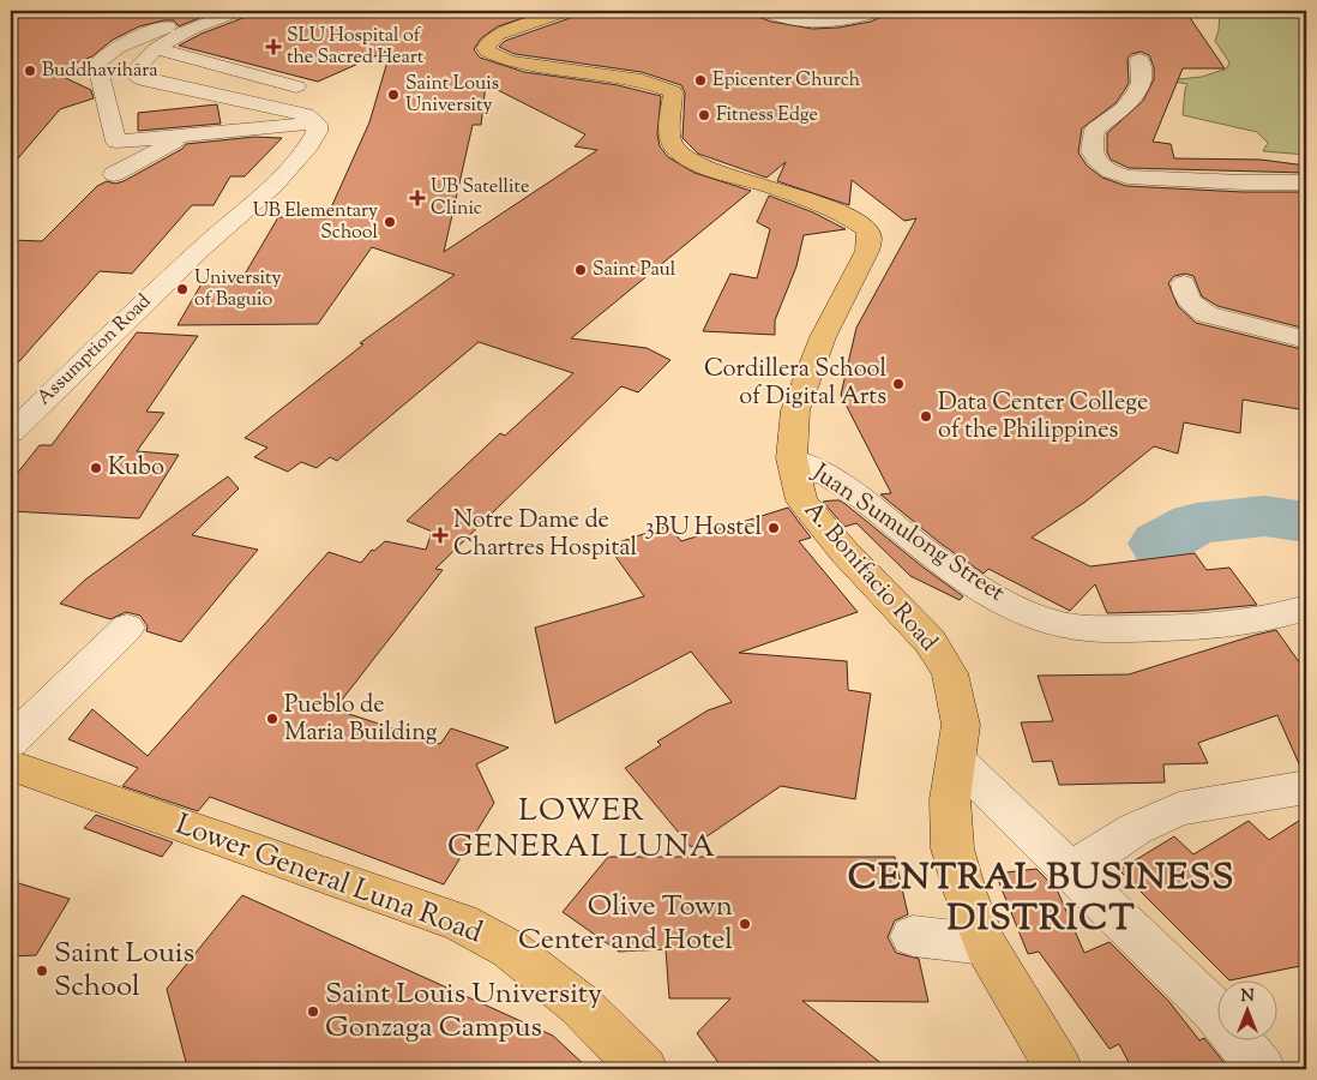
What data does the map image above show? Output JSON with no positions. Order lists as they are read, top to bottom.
{
  "streets": {
    "main road": ["A. Bonifacio Road", "Lower General Luna Road"],
    "street": ["Assumption Road", "Juan Sumulong Street"]
  },
  "crossings": [
    ["Juan Sumulong Street", "A. Bonifacio Road"]
  ],
  "districts": ["LOWER GENERAL LUNA", "CENTRAL BUSINESS DISTRICT"],
  "places": {
    "health": ["SLU Hospital of the Sacred Heart", "UB Satellite Clinic", "Notre Dame de Chartres Hospital"],
    "other": [
      "Buddhavihāra",
      "Epicenter Church",
      "Saint Louis University",
      "Fitness Edge",
      "UB Elementary School",
      "Saint Paul",
      "University of Baguio",
      "Cordillera School of Digital Arts",
      "Data Center College of the Philippines",
      "Kubo",
      "3BU Hostel",
      "Pueblo de Maria Building",
      "Olive Town Center and Hotel",
      "Saint Louis School",
      "Saint Louis University Gonzaga Campus"
    ]
  },
  "north": "top"
}
